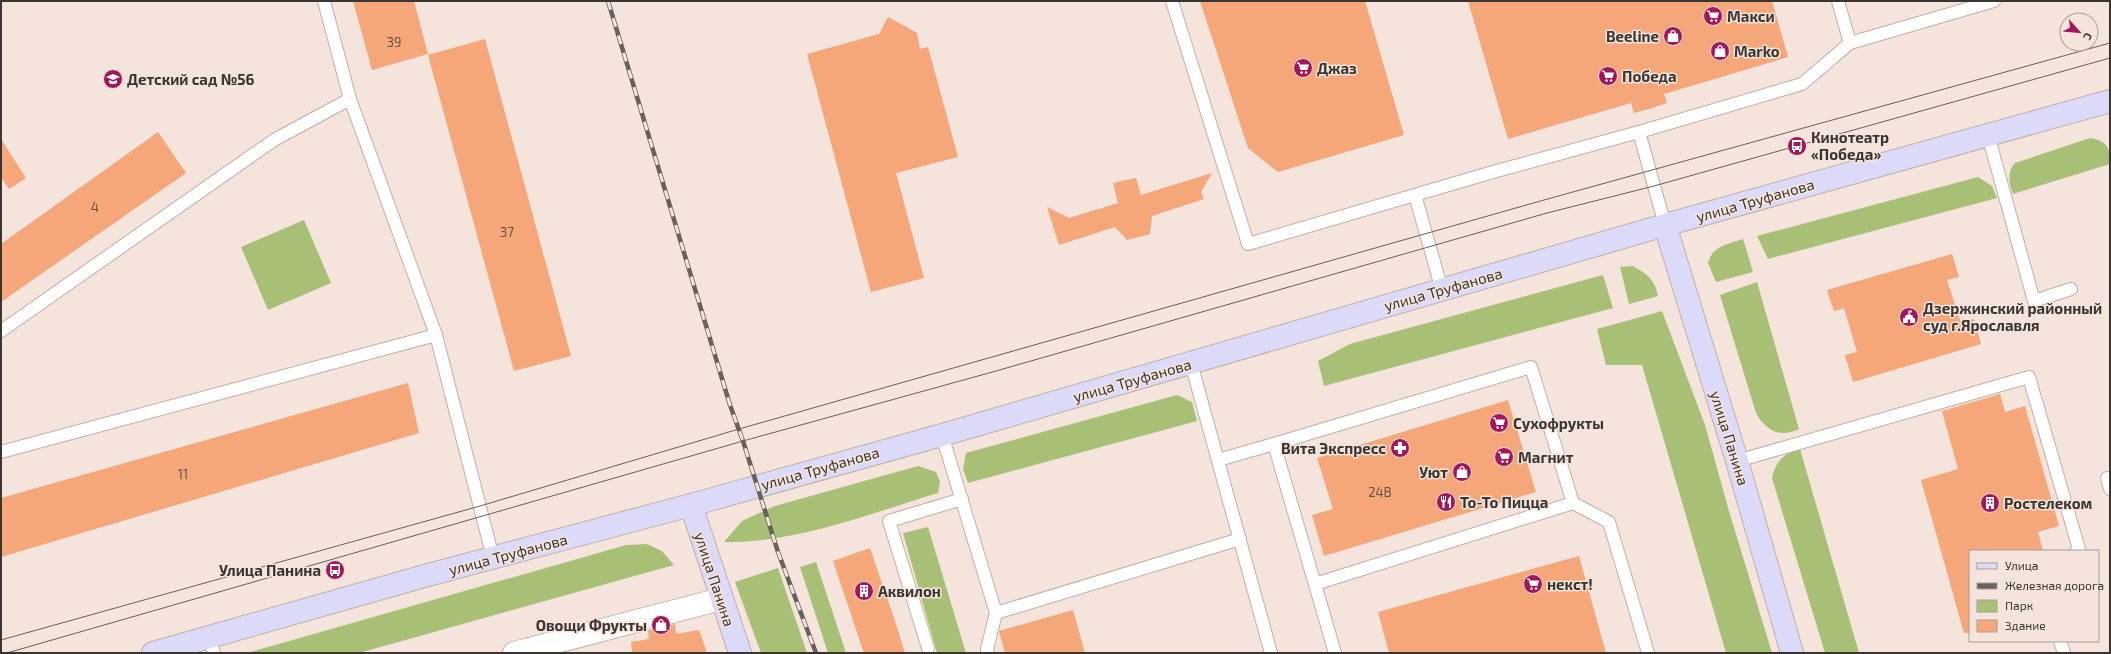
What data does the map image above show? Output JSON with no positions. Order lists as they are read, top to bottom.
{
  "streets": {
    "street": ["улица Труфанова", "улица Панина"]
  },
  "crossings": [
    ["улица Труфанова", "улица Панина"]
  ],
  "places": {
    "supermarket": [
      "Макси",
      "Джаз",
      "Победа",
      "Сухофрукты",
      "Магнит",
      "некст!"
    ],
    "shop": [
      "Beeline",
      "Marko",
      "Уют",
      "Овощи Фрукты"
    ],
    "school or university": ["Детский сад №56"],
    "bus stop": ["Кинотеатр «Победа»", "Улица Панина"],
    "public building": ["Дзержинский районный суд г.Ярославля"],
    "pharmacy": ["Вита Экспресс"],
    "restaurant": ["То-То Пицца"],
    "building": ["Ростелеком", "Аквилон"]
  },
  "house_numbers": [
    "39",
    "4",
    "37",
    "11",
    "24В"
  ],
  "legend": [
    "Улица",
    "Железная дорога",
    "Парк",
    "Здание"
  ],
  "north": "bottom right"
}
